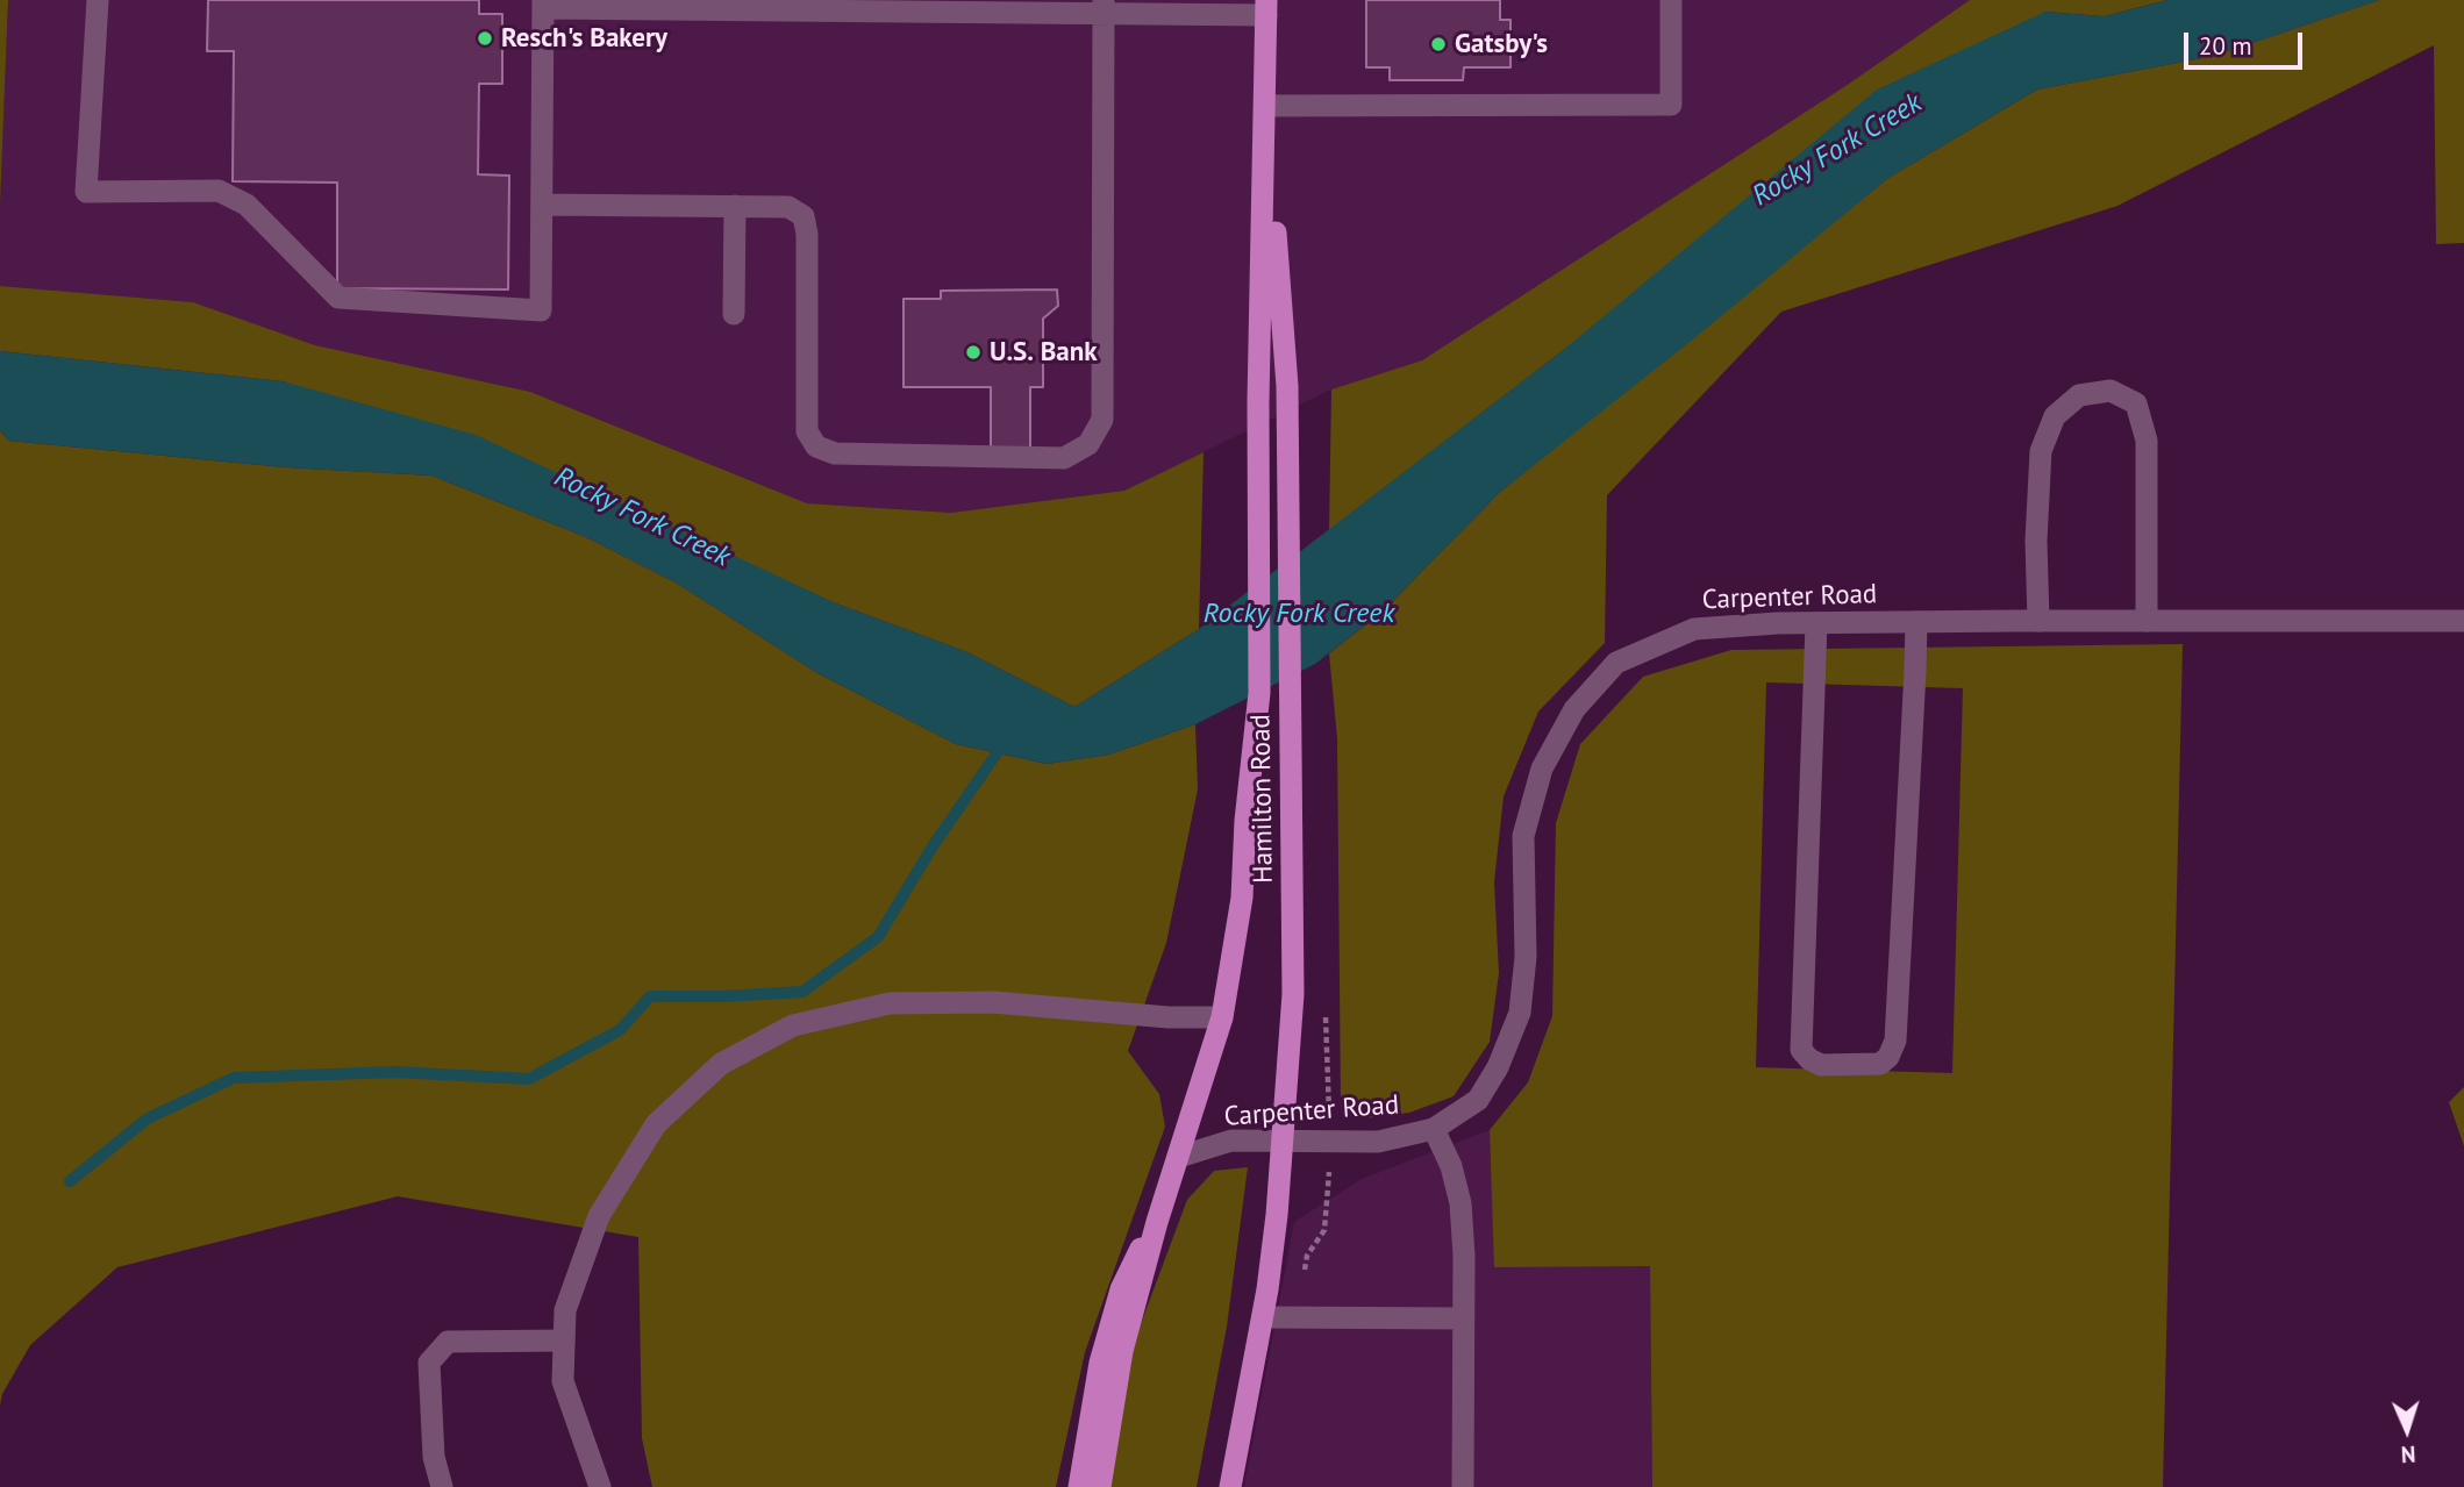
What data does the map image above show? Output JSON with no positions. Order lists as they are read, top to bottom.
{
  "streets": {
    "main road": ["Hamilton Road"],
    "street": ["Carpenter Road"]
  },
  "crossings": [
    ["Carpenter Road", "Hamilton Road"]
  ],
  "water": ["Rocky Fork Creek"],
  "places": ["Resch's Bakery", "Gatsby's", "U.S. Bank"],
  "scale_bar": "20 m",
  "north": "bottom"
}
